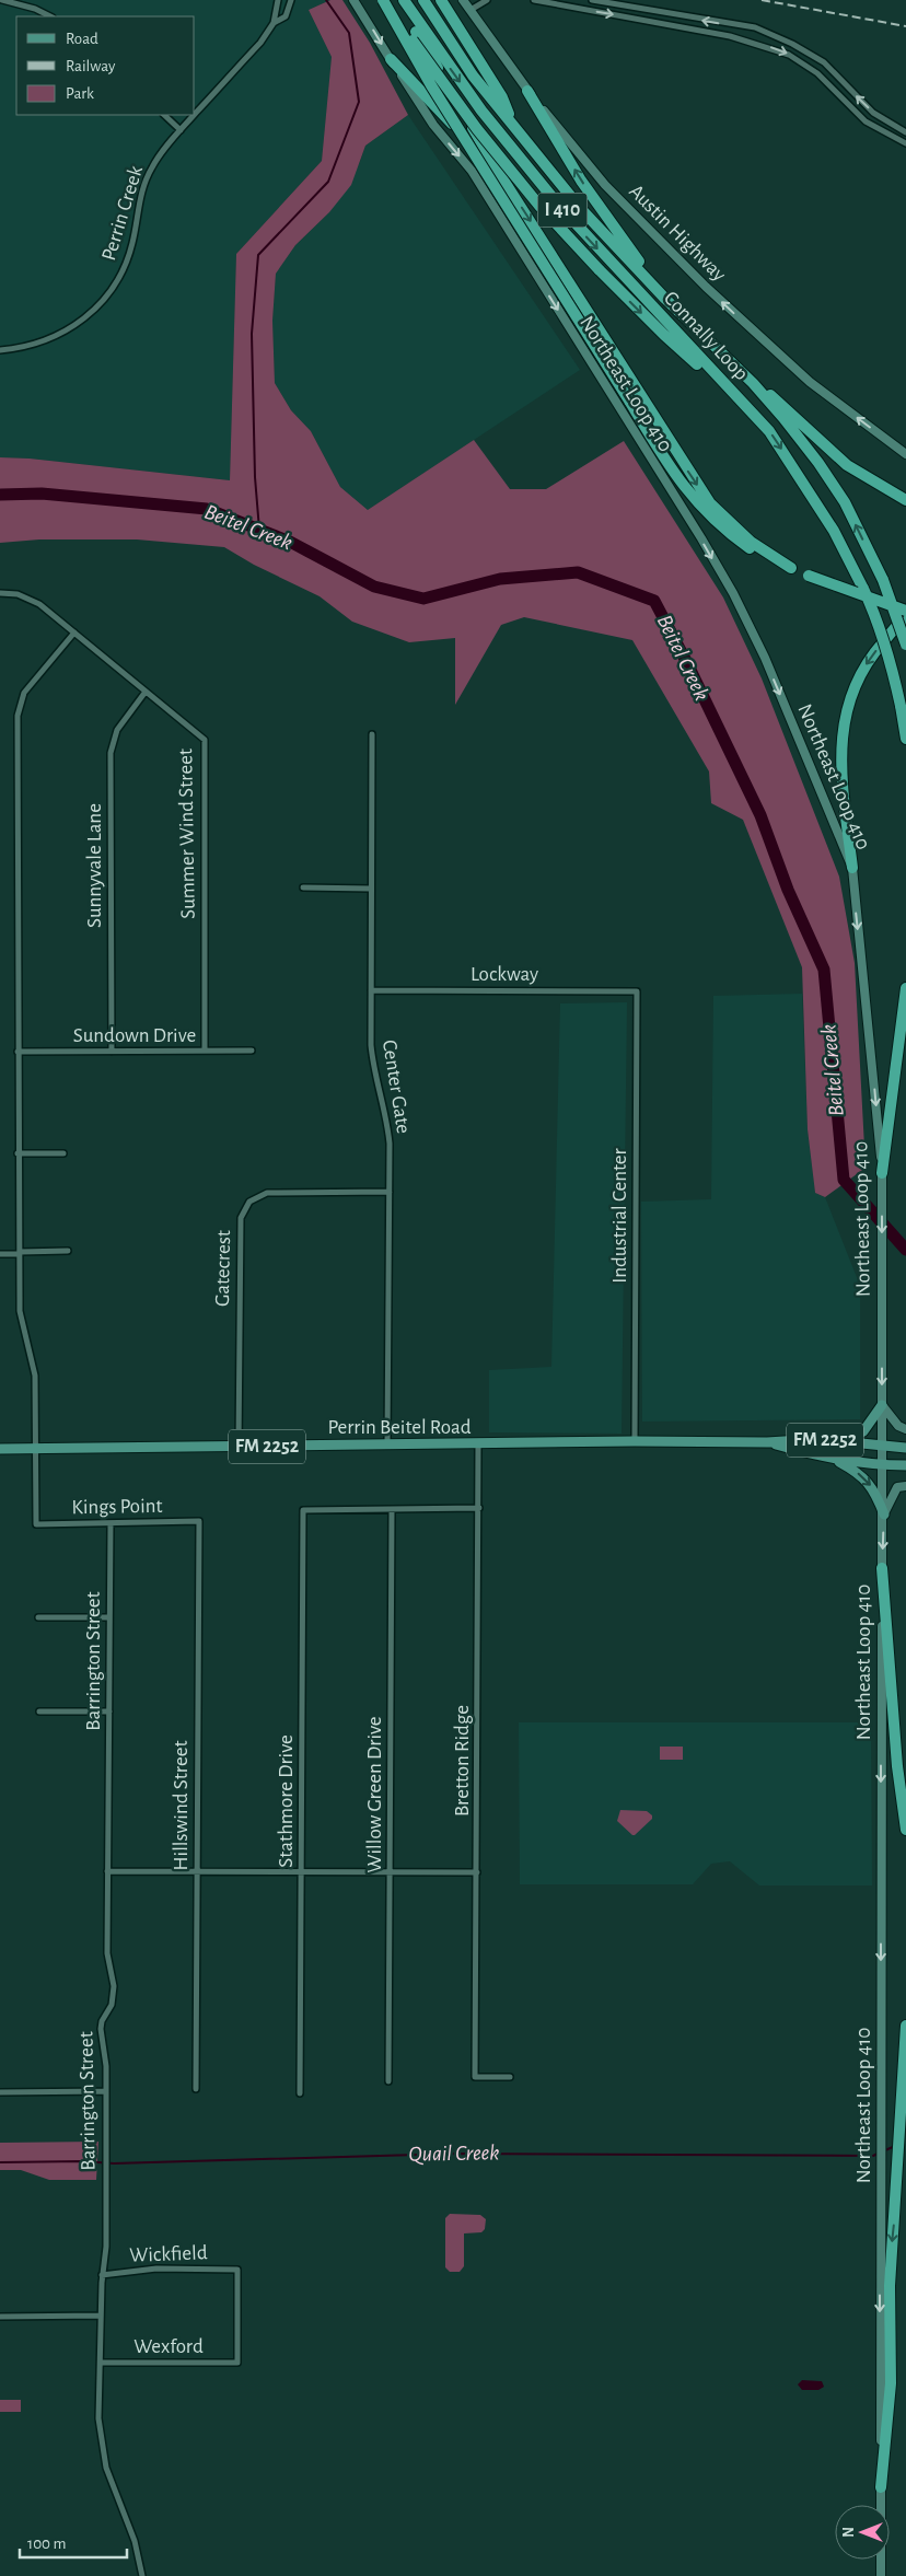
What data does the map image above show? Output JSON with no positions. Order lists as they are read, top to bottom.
{
  "streets": {
    "highway": ["I 410", "Connally Loop"],
    "main road": [
      "Austin Highway",
      "Northeast Loop 410",
      "Perrin Beitel Road",
      "FM 2252"
    ],
    "street": [
      "Perrin Creek",
      "Summer Wind Street",
      "Sunnyvale Lane",
      "Lockway",
      "Sundown Drive",
      "Center Gate",
      "Industrial Center",
      "Gatecrest",
      "Kings Point",
      "Barrington Street",
      "Bretton Ridge",
      "Willow Green Drive",
      "Stathmore Drive",
      "Hillswind Street",
      "Wickfield",
      "Wexford"
    ]
  },
  "crossings": [
    ["I 410", "Connally Loop"],
    ["Northeast Loop 410", "Perrin Beitel Road"],
    ["Summer Wind Street", "Sunnyvale Lane"],
    ["Summer Wind Street", "Sundown Drive"],
    ["Sunnyvale Lane", "Sundown Drive"],
    ["Lockway", "Center Gate"],
    ["Lockway", "Industrial Center"],
    ["Center Gate", "Gatecrest"],
    ["Center Gate", "Perrin Beitel Road"],
    ["Industrial Center", "Perrin Beitel Road"],
    ["Gatecrest", "Perrin Beitel Road"],
    ["Perrin Beitel Road", "Kings Point"],
    ["Perrin Beitel Road", "Bretton Ridge"],
    ["Kings Point", "Barrington Street"],
    ["Kings Point", "Hillswind Street"],
    ["Barrington Street", "Wickfield"],
    ["Barrington Street", "Wexford"],
    ["Willow Green Drive", "Stathmore Drive"],
    ["Wickfield", "Wexford"]
  ],
  "one_way": ["Austin Highway", "Northeast Loop 410"],
  "water": ["Beitel Creek", "Quail Creek"],
  "legend": ["Road", "Railway", "Park"],
  "scale_bar": "100 m",
  "north": "left"
}
